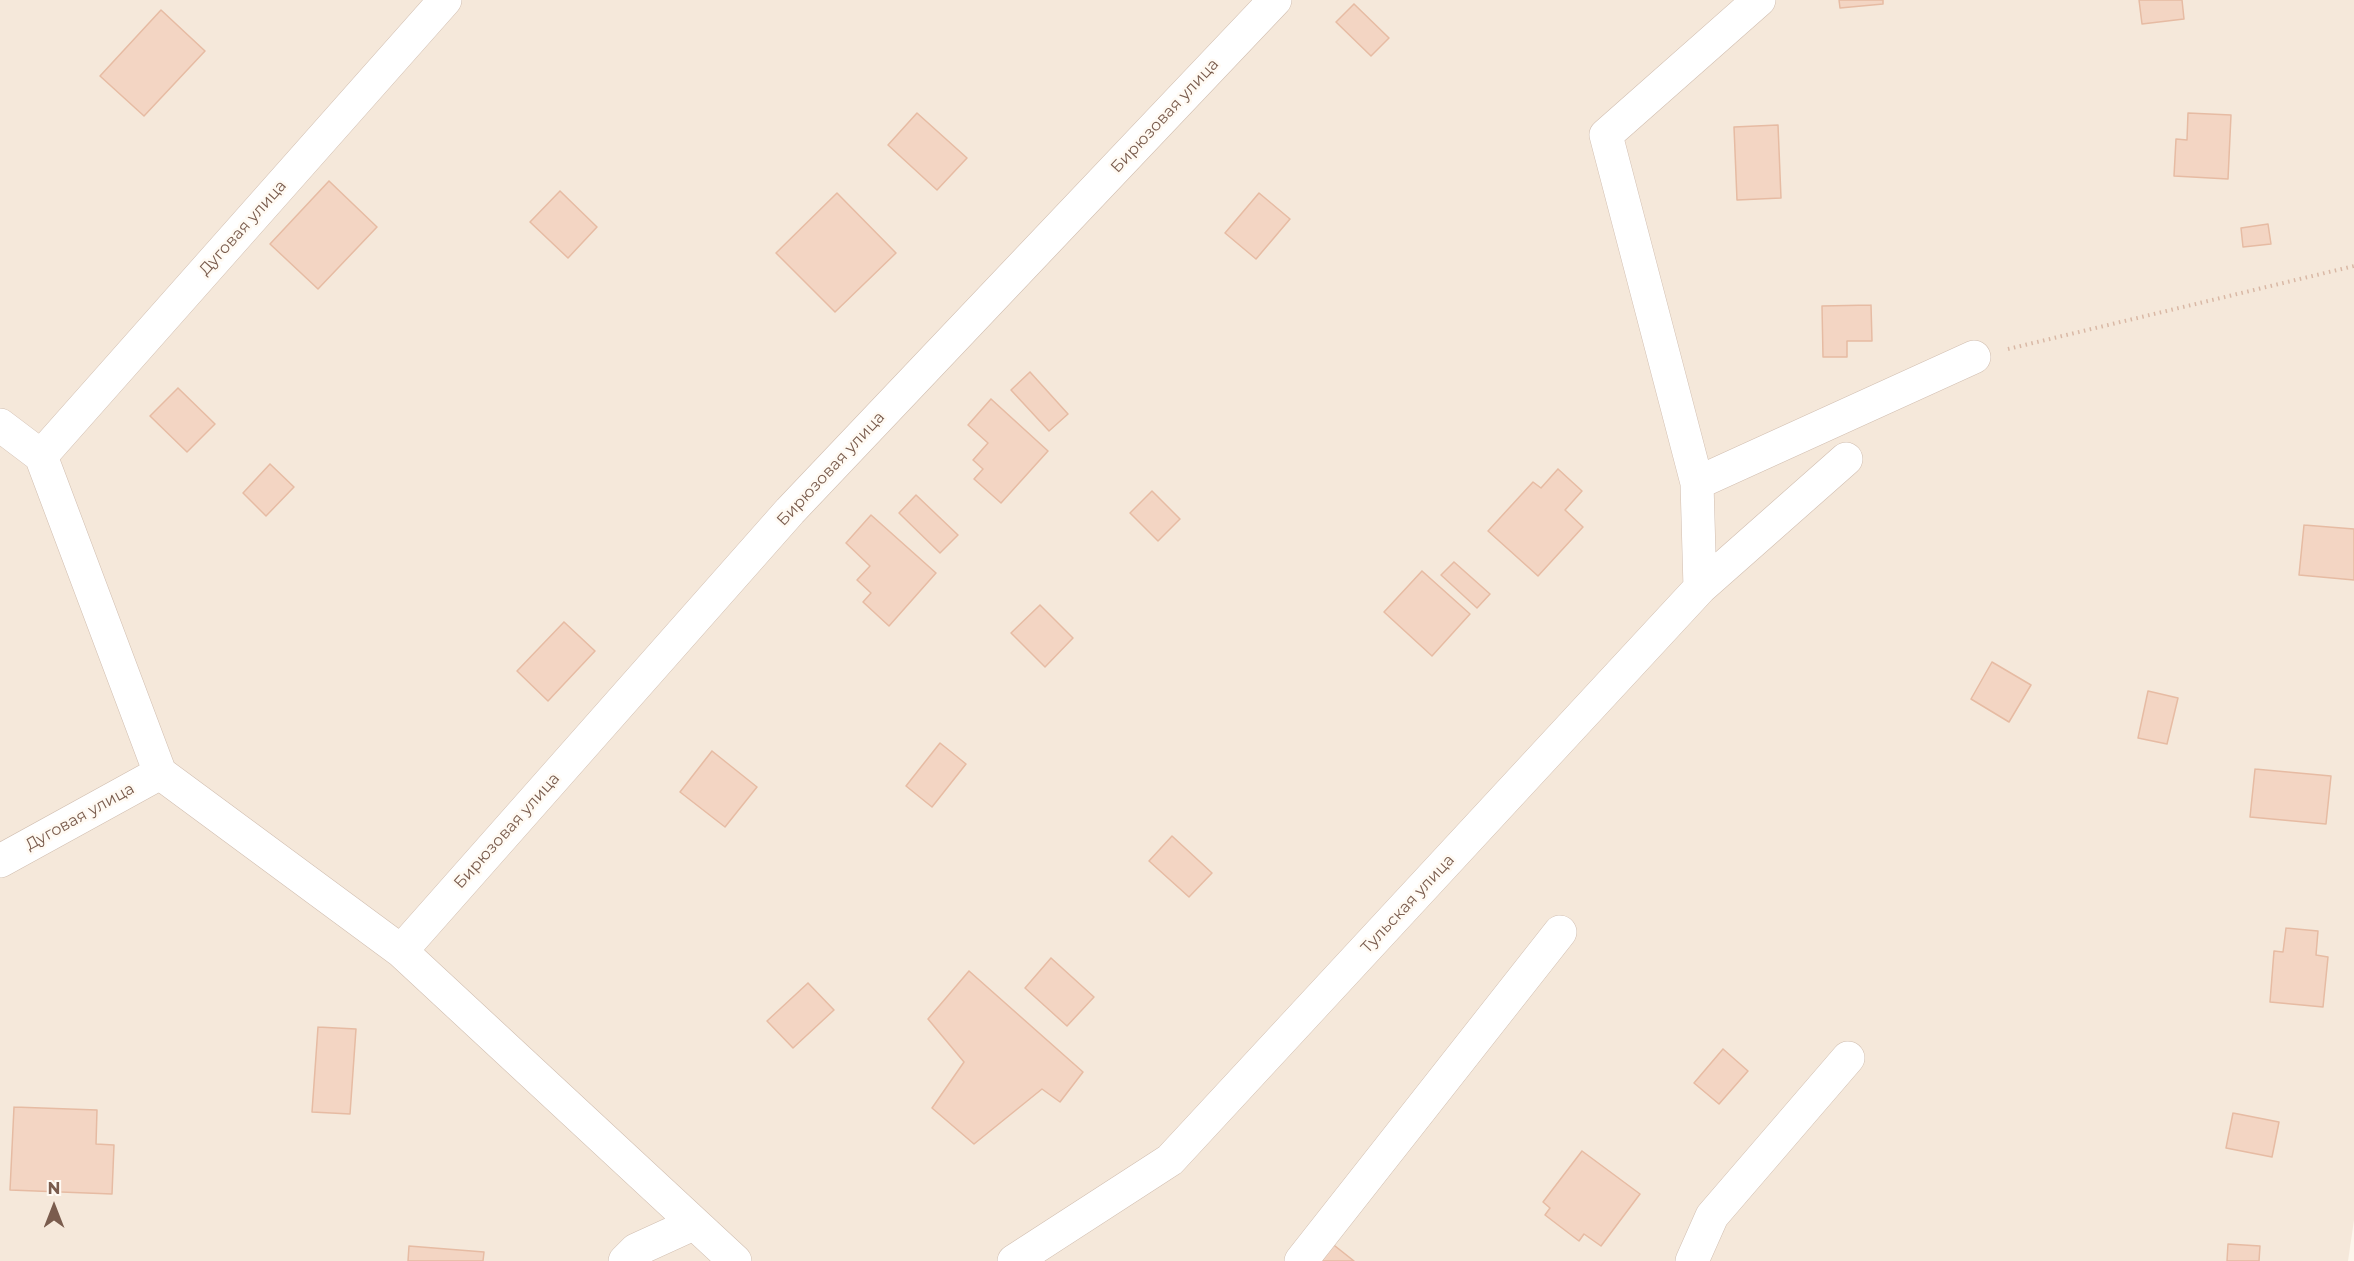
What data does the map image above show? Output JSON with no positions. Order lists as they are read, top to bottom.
{
  "streets": {
    "street": ["Бирюзовая улица", "Дуговая улица", "Тульская улица"]
  },
  "north": "top"
}
